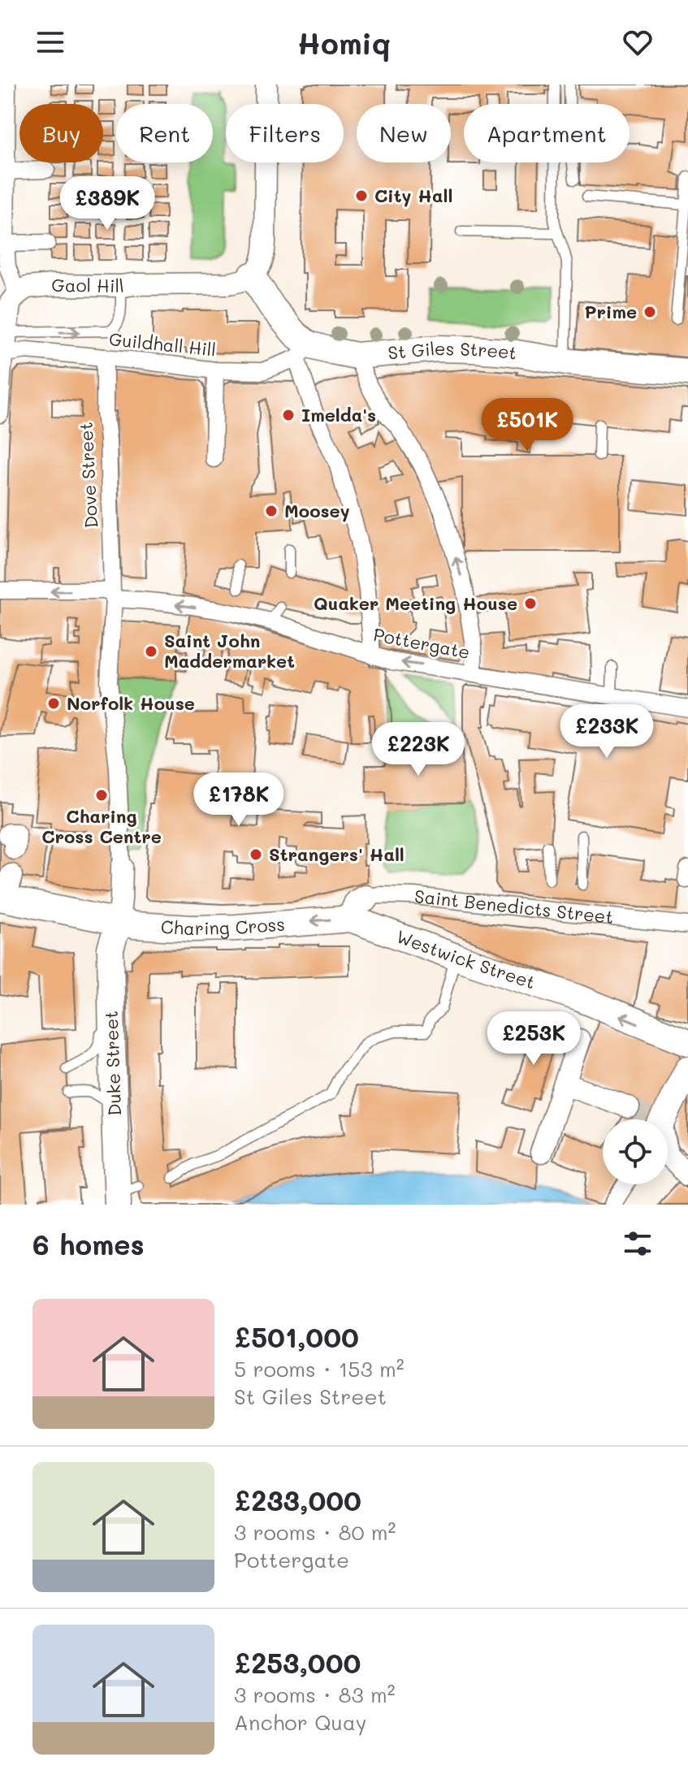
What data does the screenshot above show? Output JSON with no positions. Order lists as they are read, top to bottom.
{
  "streets": {
    "street": [
      "Gaol Hill",
      "Guildhall Hill",
      "St Giles Street",
      "Dove Street",
      "Pottergate",
      "Saint Benedicts Street",
      "Charing Cross",
      "Westwick Street",
      "Duke Street"
    ]
  },
  "crossings": [
    ["Gaol Hill", "St Giles Street"],
    ["Guildhall Hill", "St Giles Street"],
    ["Guildhall Hill", "Dove Street"],
    ["Dove Street", "Pottergate"],
    ["Saint Benedicts Street", "Charing Cross"],
    ["Saint Benedicts Street", "Westwick Street"],
    ["Charing Cross", "Westwick Street"],
    ["Charing Cross", "Duke Street"]
  ],
  "one_way": ["Pottergate", "Charing Cross", "Westwick Street"],
  "places": [
    "City Hall",
    "Prime",
    "Imelda's",
    "Moosey",
    "Quaker Meeting House",
    "Saint John Maddermarket",
    "Norfolk House",
    "Charing Cross Centre",
    "Strangers' Hall"
  ],
  "page": {
    "header": "Homiq",
    "chip": [
      "Buy",
      "Rent",
      "Filters",
      "New",
      "Apartment"
    ],
    "price": [
      "£389K",
      "£501K",
      "£233K",
      "£223K",
      "£178K",
      "£253K"
    ],
    "heading": "6 homes",
    "list": [
      {
        "name": "£501,000",
        "note": "5 rooms · 153 m² · St Giles Street"
      },
      {
        "name": "£233,000",
        "note": "3 rooms · 80 m² · Pottergate"
      },
      {
        "name": "£253,000",
        "note": "3 rooms · 83 m² · Anchor Quay"
      }
    ]
  }
}
